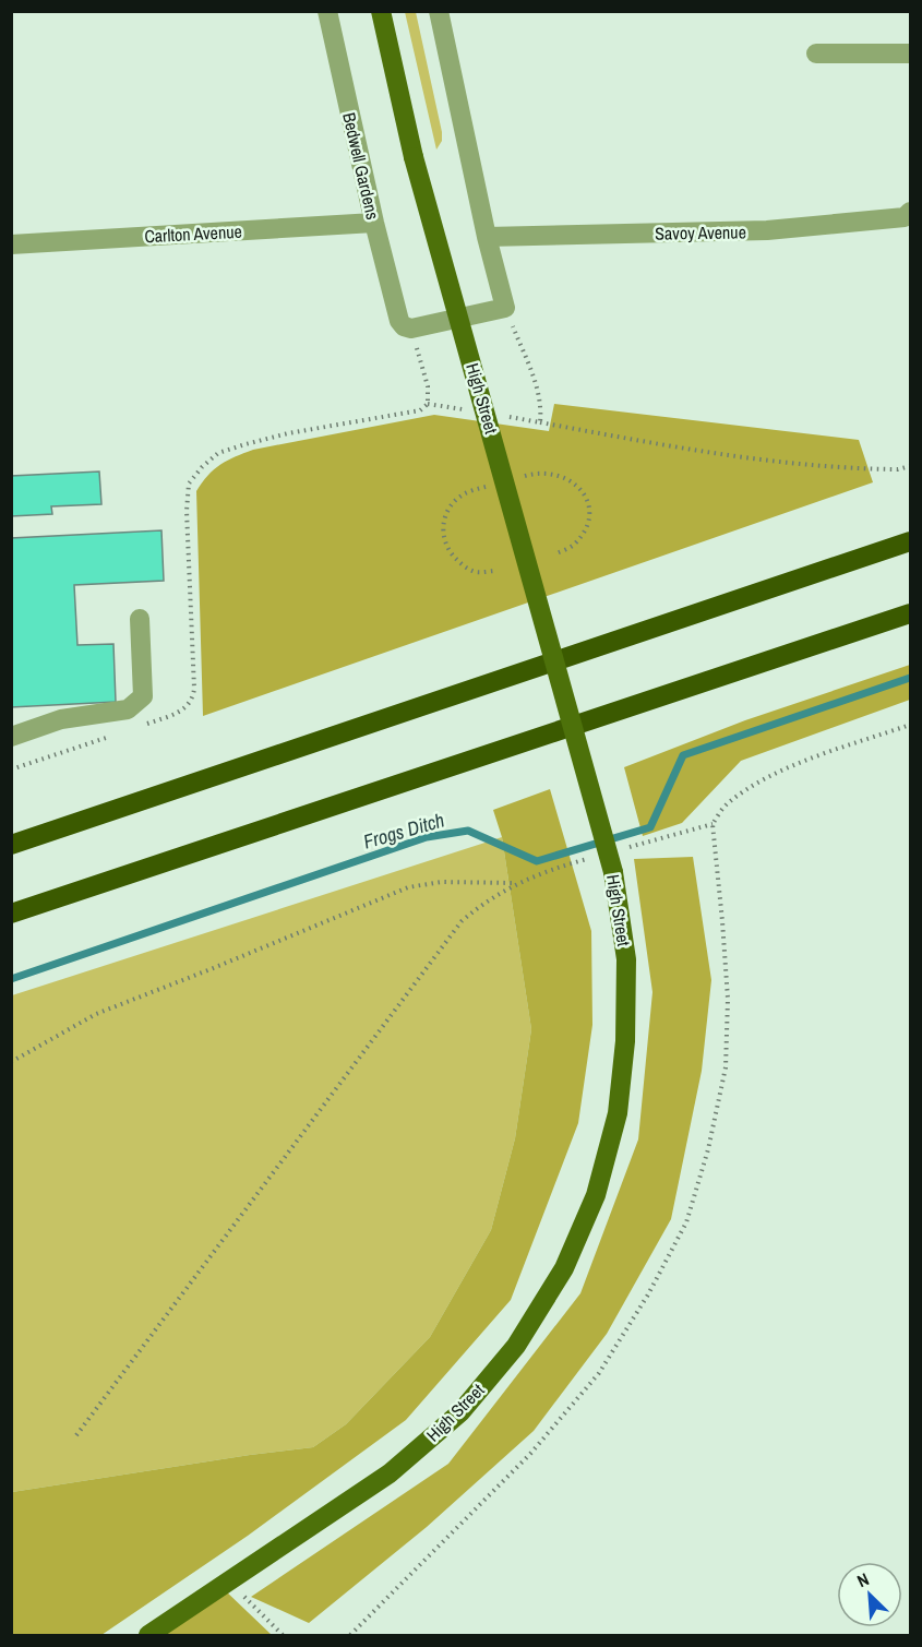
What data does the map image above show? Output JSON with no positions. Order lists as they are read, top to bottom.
{
  "streets": {
    "main road": ["High Street"],
    "street": ["Bedwell Gardens", "Savoy Avenue", "Carlton Avenue"]
  },
  "crossings": [
    ["Bedwell Gardens", "Carlton Avenue"]
  ],
  "water": ["Frogs Ditch"],
  "north": "top left"
}
